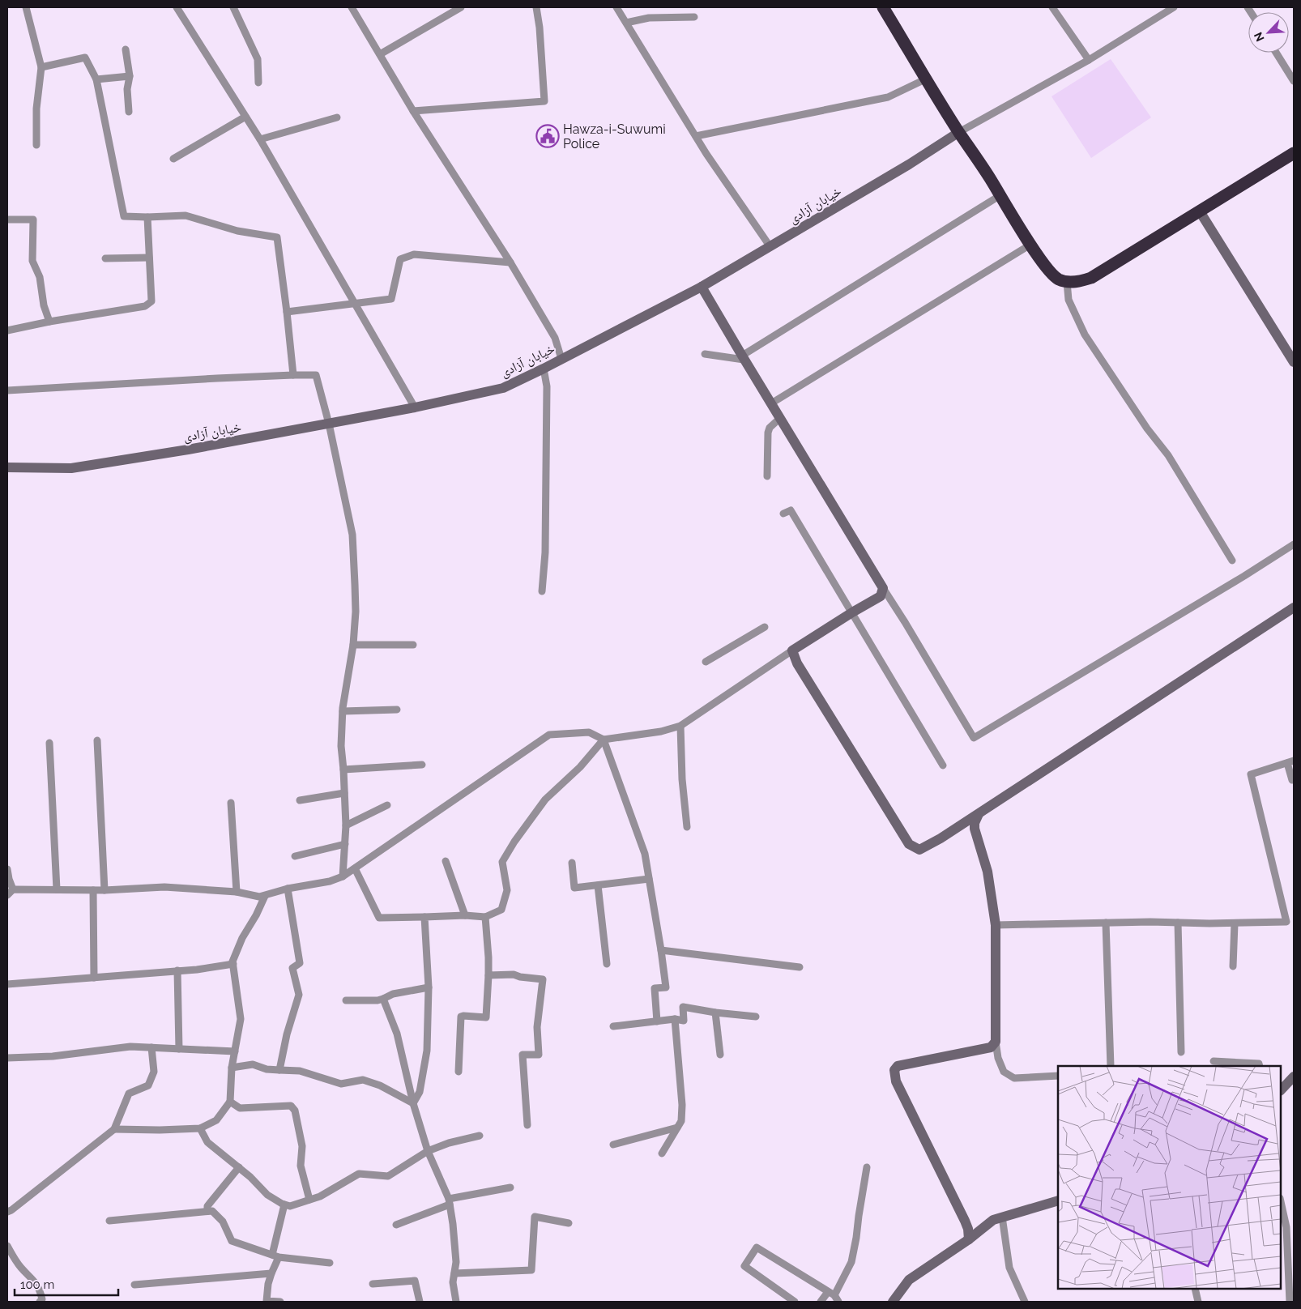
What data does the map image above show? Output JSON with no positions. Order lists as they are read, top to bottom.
{
  "streets": {
    "street": ["خیابان آزادی"]
  },
  "places": {
    "public building": ["Hawza-i-Suwumi Police"]
  },
  "scale_bar": "100 m",
  "north": "bottom left"
}
